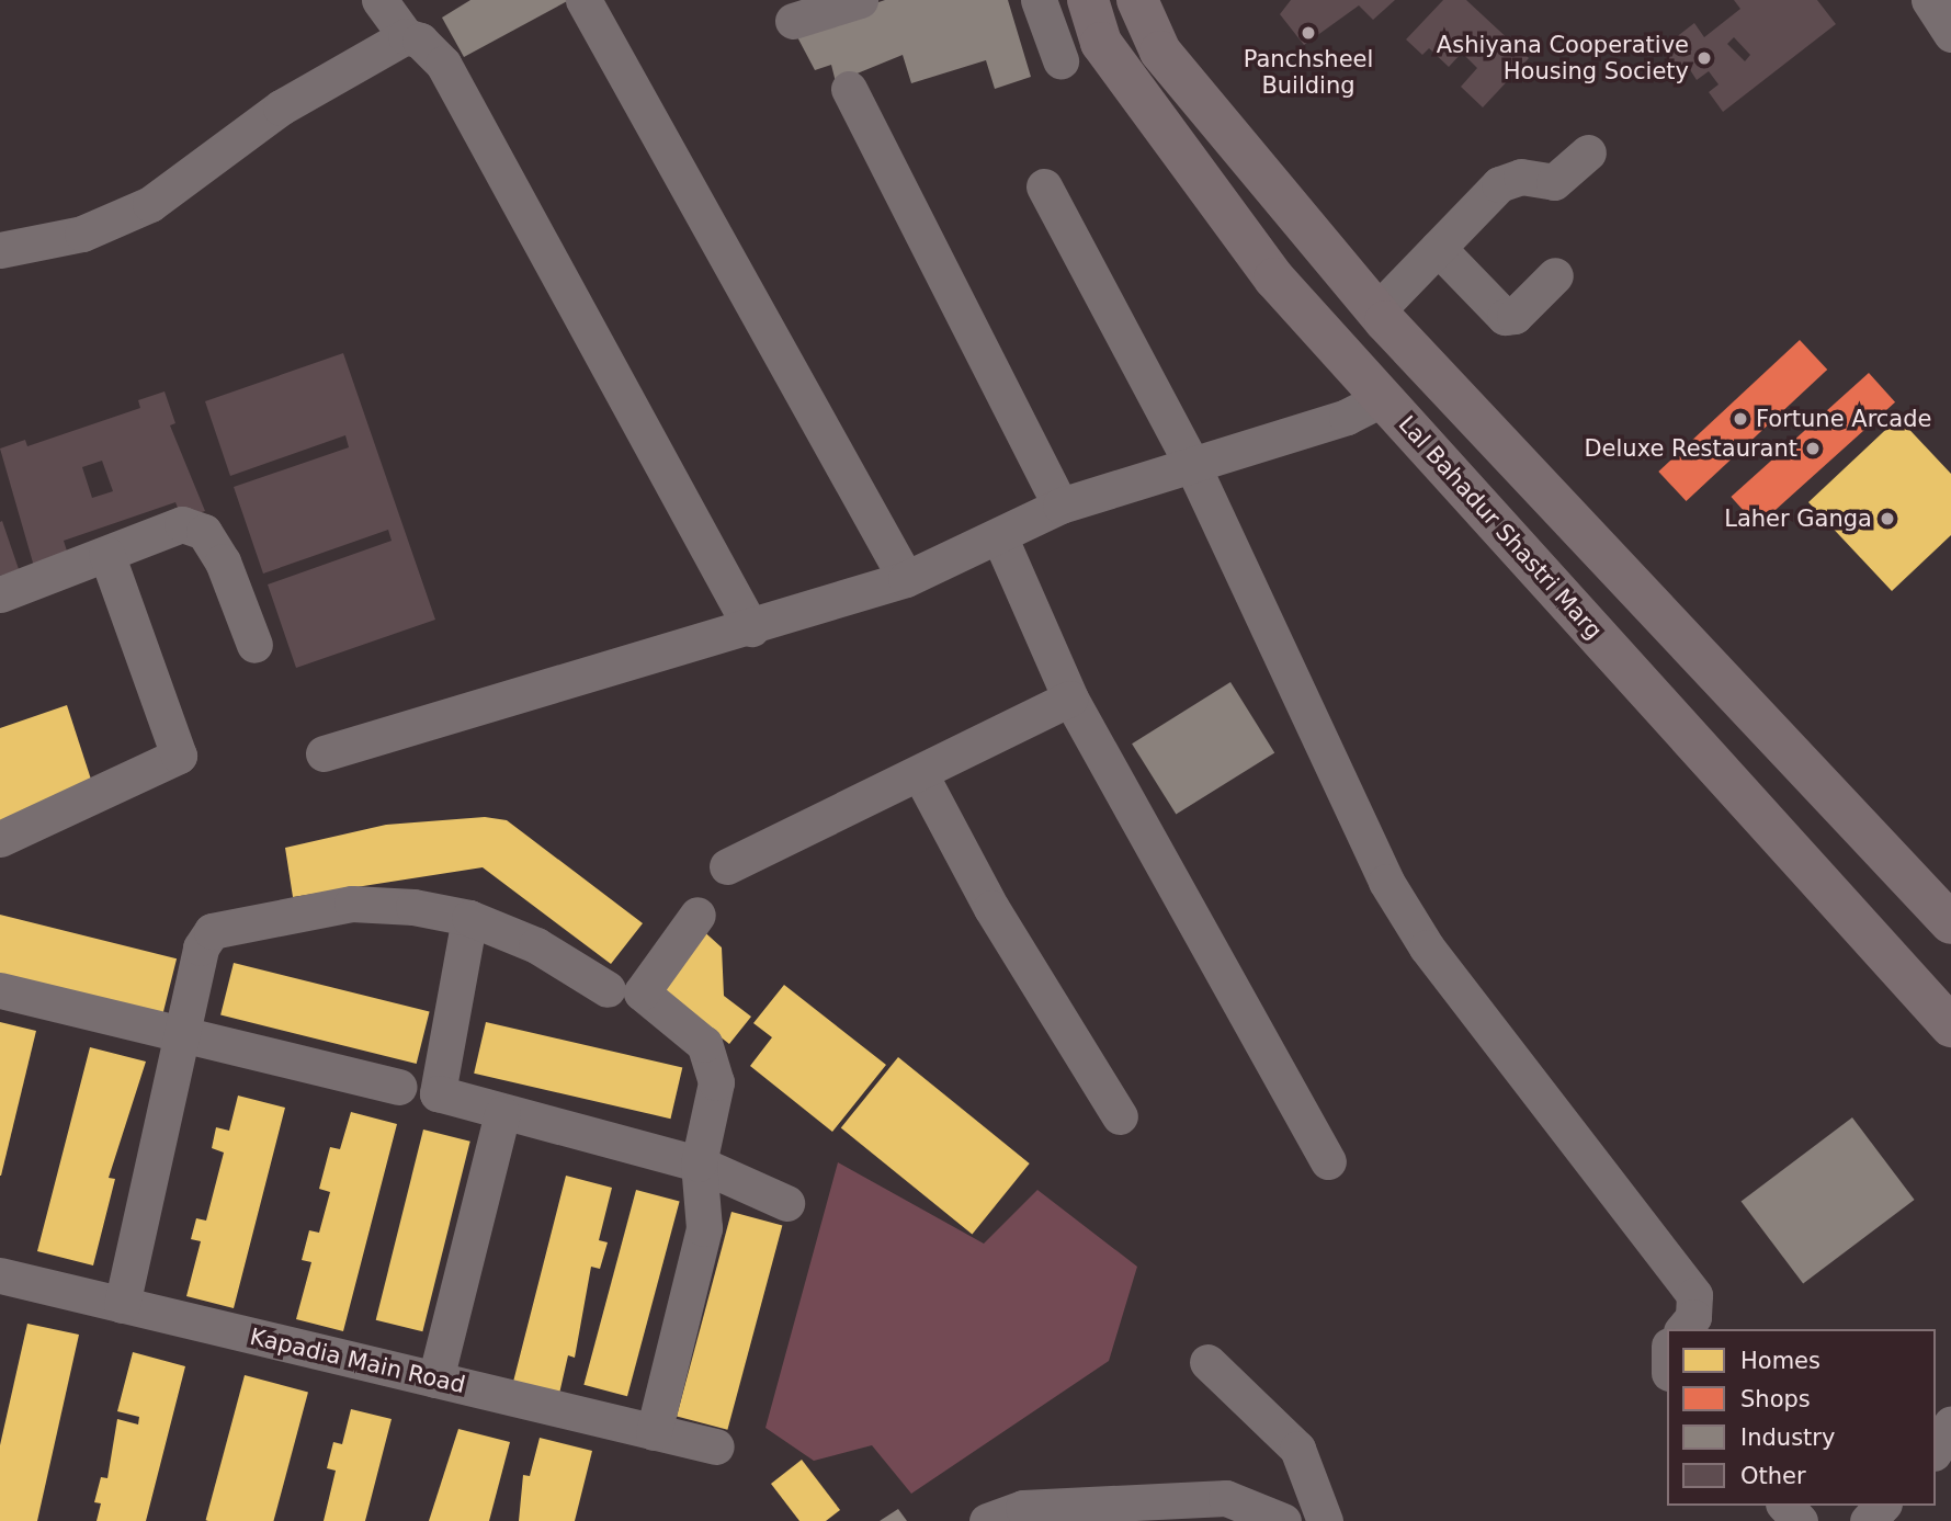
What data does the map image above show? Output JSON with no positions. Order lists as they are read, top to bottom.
{
  "streets": {
    "main road": ["Lal Bahadur Shastri Marg"],
    "street": ["Kapadia Main Road"]
  },
  "places": [
    "Panchsheel Building",
    "Ashiyana Cooperative Housing Society",
    "Fortune Arcade",
    "Deluxe Restaurant",
    "Laher Ganga"
  ],
  "legend": [
    "Homes",
    "Shops",
    "Industry",
    "Other"
  ]
}
